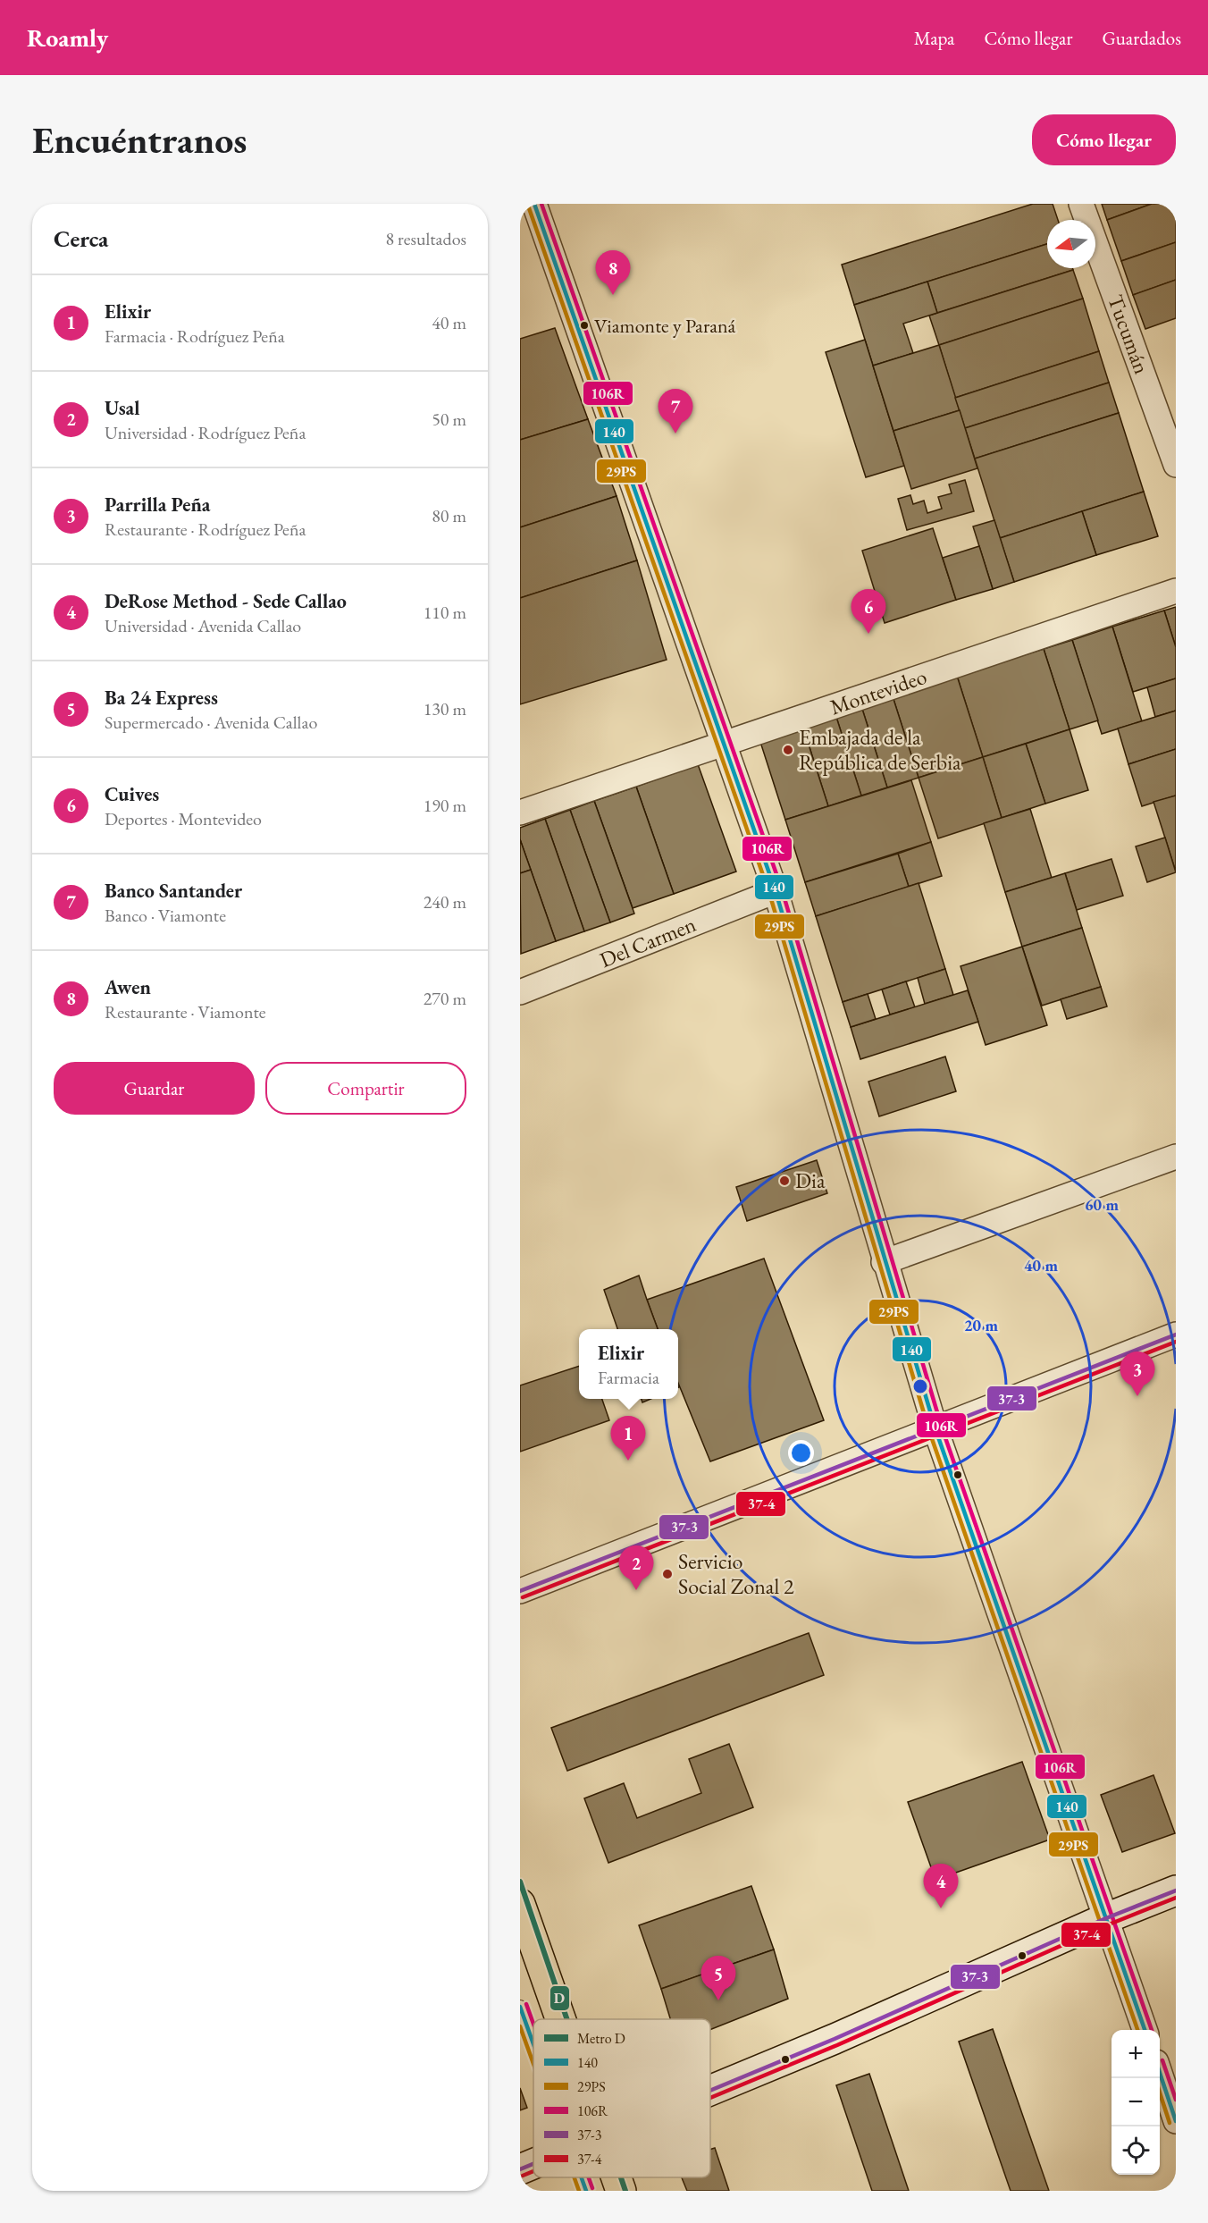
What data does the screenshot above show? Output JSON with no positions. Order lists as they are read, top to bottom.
{
  "streets": {
    "street": ["Tucumán", "Montevideo", "Del Carmen"]
  },
  "places": [
    "Viamonte y Paraná",
    "Embajada de la República de Serbia",
    "Dia",
    "Servicio Social Zonal 2"
  ],
  "lines": [
    "transit line 140",
    "transit line 106R",
    "transit line 29PS",
    "transit line 37-3",
    "transit line 37-4",
    "metro line D"
  ],
  "legend": [
    "Metro D",
    "140",
    "29PS",
    "106R",
    "37-3",
    "37-4"
  ],
  "north": "left",
  "page": {
    "header": "Roamly",
    "nav": ["Mapa", "Cómo llegar", "Guardados"],
    "buttons": [
      "Cómo llegar",
      ["Guardar", "Compartir"]
    ],
    "title": "Encuéntranos",
    "heading": ["Cerca", "8 resultados"],
    "pins": [
      "8",
      "7",
      "6",
      "3",
      "1",
      "2",
      "4",
      "5"
    ],
    "list": [
      {
        "mark": "1",
        "name": "Elixir",
        "note": "Farmacia · Rodríguez Peña",
        "value": "40 m"
      },
      {
        "mark": "2",
        "name": "Usal",
        "note": "Universidad · Rodríguez Peña",
        "value": "50 m"
      },
      {
        "mark": "3",
        "name": "Parrilla Peña",
        "note": "Restaurante · Rodríguez Peña",
        "value": "80 m"
      },
      {
        "mark": "4",
        "name": "DeRose Method - Sede Callao",
        "note": "Universidad · Avenida Callao",
        "value": "110 m"
      },
      {
        "mark": "5",
        "name": "Ba 24 Express",
        "note": "Supermercado · Avenida Callao",
        "value": "130 m"
      },
      {
        "mark": "6",
        "name": "Cuives",
        "note": "Deportes · Montevideo",
        "value": "190 m"
      },
      {
        "mark": "7",
        "name": "Banco Santander",
        "note": "Banco · Viamonte",
        "value": "240 m"
      },
      {
        "mark": "8",
        "name": "Awen",
        "note": "Restaurante · Viamonte",
        "value": "270 m"
      }
    ],
    "popup": ["Elixir", "Farmacia"],
    "map_buttons": ["+", "−"]
  },
  "rings": ["60 m", "40 m", "20 m"]
}
